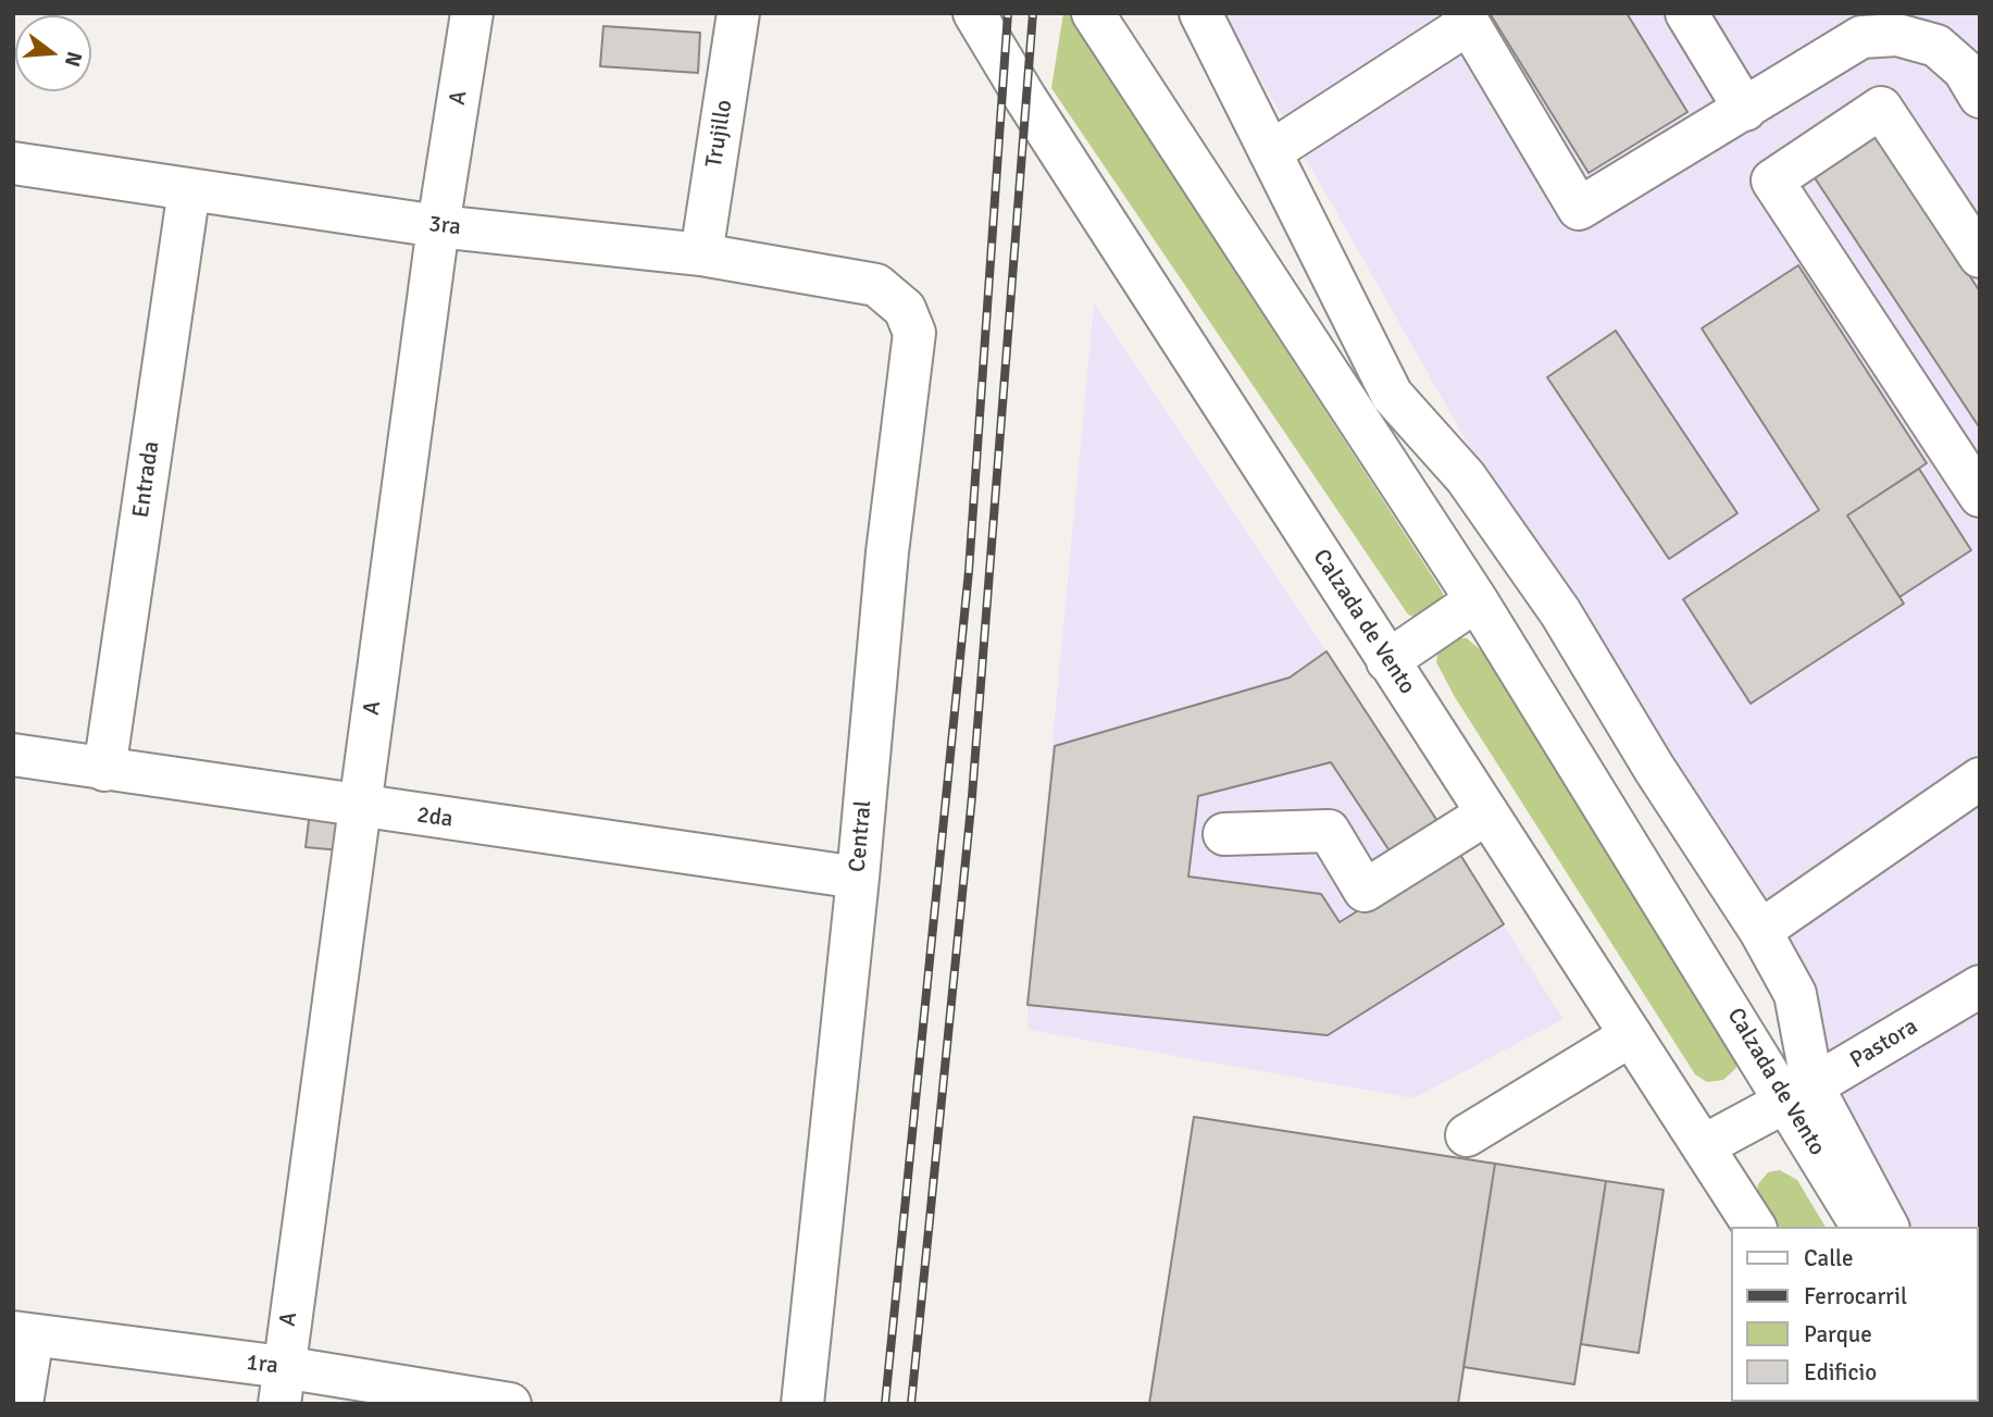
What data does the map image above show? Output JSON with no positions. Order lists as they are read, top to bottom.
{
  "streets": {
    "street": [
      "A",
      "Trujillo",
      "3ra",
      "Entrada",
      "Calzada de Vento",
      "2da",
      "Central",
      "Pastora",
      "1ra"
    ]
  },
  "crossings": [
    ["A", "3ra"],
    ["A", "2da"],
    ["A", "1ra"],
    ["Trujillo", "3ra"],
    ["3ra", "Entrada"],
    ["3ra", "Central"],
    ["Entrada", "2da"],
    ["Calzada de Vento", "Pastora"],
    ["2da", "Central"]
  ],
  "legend": [
    "Calle",
    "Ferrocarril",
    "Parque",
    "Edificio"
  ],
  "north": "right"
}
